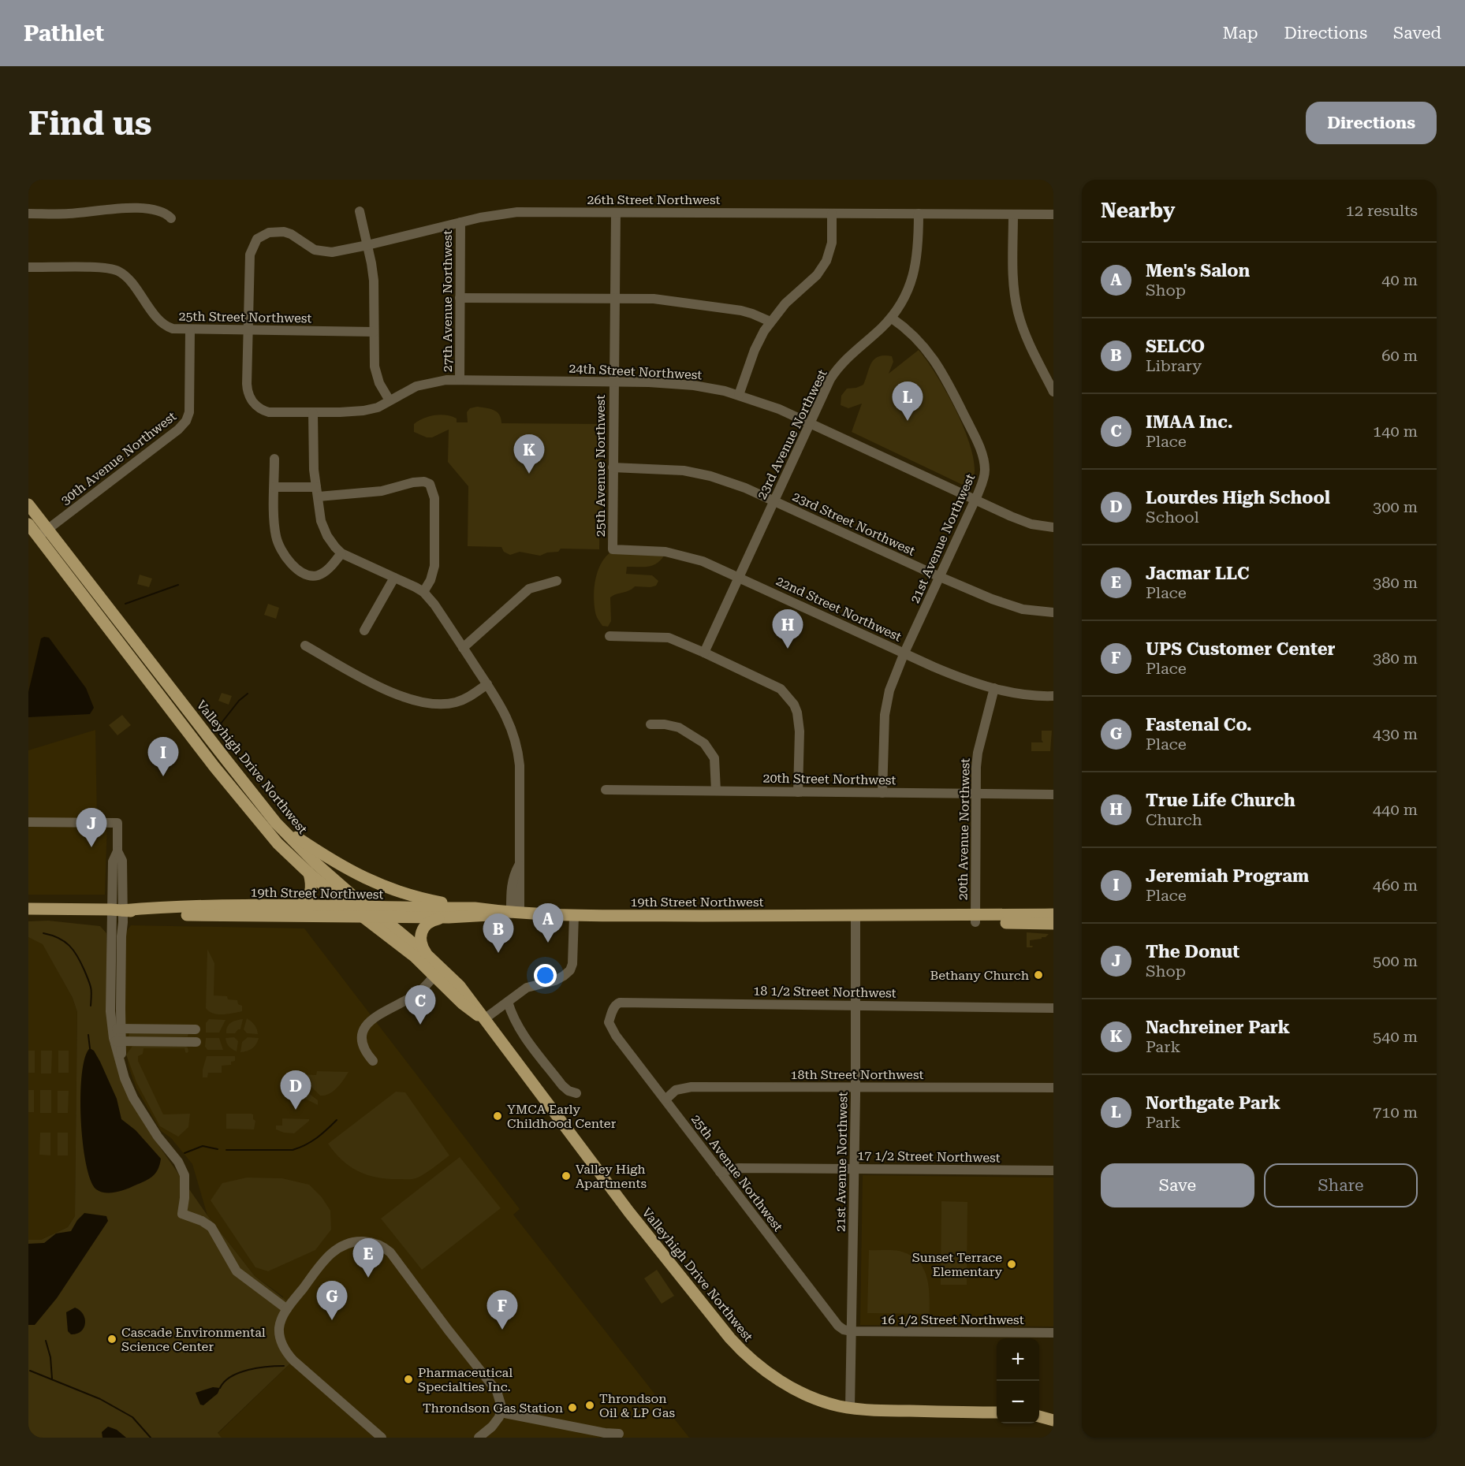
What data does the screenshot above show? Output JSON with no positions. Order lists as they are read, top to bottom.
{
  "streets": {
    "main road": ["Valleyhigh Drive Northwest", "19th Street Northwest"],
    "street": [
      "26th Street Northwest",
      "27th Avenue Northwest",
      "25th Street Northwest",
      "24th Street Northwest",
      "23rd Avenue Northwest",
      "30th Avenue Northwest",
      "25th Avenue Northwest",
      "23rd Street Northwest",
      "21st Avenue Northwest",
      "22nd Street Northwest",
      "20th Street Northwest",
      "20th Avenue Northwest",
      "18 1/2 Street Northwest",
      "18th Street Northwest",
      "17 1/2 Street Northwest",
      "16 1/2 Street Northwest"
    ]
  },
  "crossings": [
    ["26th Street Northwest", "27th Avenue Northwest"],
    ["26th Street Northwest", "25th Street Northwest"],
    ["26th Street Northwest", "24th Street Northwest"],
    ["26th Street Northwest", "23rd Avenue Northwest"],
    ["26th Street Northwest", "25th Avenue Northwest"],
    ["27th Avenue Northwest", "24th Street Northwest"],
    ["25th Street Northwest", "24th Street Northwest"],
    ["25th Street Northwest", "30th Avenue Northwest"],
    ["24th Street Northwest", "23rd Avenue Northwest"],
    ["24th Street Northwest", "25th Avenue Northwest"],
    ["24th Street Northwest", "21st Avenue Northwest"],
    ["23rd Avenue Northwest", "23rd Street Northwest"],
    ["23rd Avenue Northwest", "21st Avenue Northwest"],
    ["23rd Avenue Northwest", "22nd Street Northwest"],
    ["30th Avenue Northwest", "Valleyhigh Drive Northwest"],
    ["25th Avenue Northwest", "23rd Street Northwest"],
    ["25th Avenue Northwest", "21st Avenue Northwest"],
    ["25th Avenue Northwest", "22nd Street Northwest"],
    ["25th Avenue Northwest", "18 1/2 Street Northwest"],
    ["25th Avenue Northwest", "18th Street Northwest"],
    ["25th Avenue Northwest", "17 1/2 Street Northwest"],
    ["25th Avenue Northwest", "16 1/2 Street Northwest"],
    ["23rd Street Northwest", "21st Avenue Northwest"],
    ["21st Avenue Northwest", "22nd Street Northwest"],
    ["21st Avenue Northwest", "Valleyhigh Drive Northwest"],
    ["21st Avenue Northwest", "20th Street Northwest"],
    ["21st Avenue Northwest", "19th Street Northwest"],
    ["21st Avenue Northwest", "18 1/2 Street Northwest"],
    ["21st Avenue Northwest", "18th Street Northwest"],
    ["21st Avenue Northwest", "17 1/2 Street Northwest"],
    ["21st Avenue Northwest", "16 1/2 Street Northwest"],
    ["22nd Street Northwest", "20th Avenue Northwest"],
    ["Valleyhigh Drive Northwest", "19th Street Northwest"],
    ["20th Street Northwest", "20th Avenue Northwest"],
    ["20th Avenue Northwest", "19th Street Northwest"]
  ],
  "places": [
    "Bethany Church",
    "YMCA Early Childhood Center",
    "Valley High Apartments",
    "Sunset Terrace Elementary",
    "Cascade Environmental Science Center",
    "Pharmaceutical Specialties Inc.",
    "Throndson Oil & LP Gas",
    "Throndson Gas Station"
  ],
  "page": {
    "header": "Pathlet",
    "nav": ["Map", "Directions", "Saved"],
    "buttons": [
      "Directions",
      ["Save", "Share"]
    ],
    "title": "Find us",
    "heading": ["Nearby", "12 results"],
    "list": [
      {
        "mark": "A",
        "name": "Men's Salon",
        "note": "Shop",
        "value": "40 m"
      },
      {
        "mark": "B",
        "name": "SELCO",
        "note": "Library",
        "value": "60 m"
      },
      {
        "mark": "C",
        "name": "IMAA Inc.",
        "note": "Place",
        "value": "140 m"
      },
      {
        "mark": "D",
        "name": "Lourdes High School",
        "note": "School",
        "value": "300 m"
      },
      {
        "mark": "E",
        "name": "Jacmar LLC",
        "note": "Place",
        "value": "380 m"
      },
      {
        "mark": "F",
        "name": "UPS Customer Center",
        "note": "Place",
        "value": "380 m"
      },
      {
        "mark": "G",
        "name": "Fastenal Co.",
        "note": "Place",
        "value": "430 m"
      },
      {
        "mark": "H",
        "name": "True Life Church",
        "note": "Church",
        "value": "440 m"
      },
      {
        "mark": "I",
        "name": "Jeremiah Program",
        "note": "Place",
        "value": "460 m"
      },
      {
        "mark": "J",
        "name": "The Donut",
        "note": "Shop",
        "value": "500 m"
      },
      {
        "mark": "K",
        "name": "Nachreiner Park",
        "note": "Park",
        "value": "540 m"
      },
      {
        "mark": "L",
        "name": "Northgate Park",
        "note": "Park",
        "value": "710 m"
      }
    ],
    "pins": [
      "L",
      "K",
      "H",
      "I",
      "J",
      "A",
      "B",
      "C",
      "D",
      "E",
      "G",
      "F"
    ],
    "map_buttons": ["+", "−"]
  }
}
